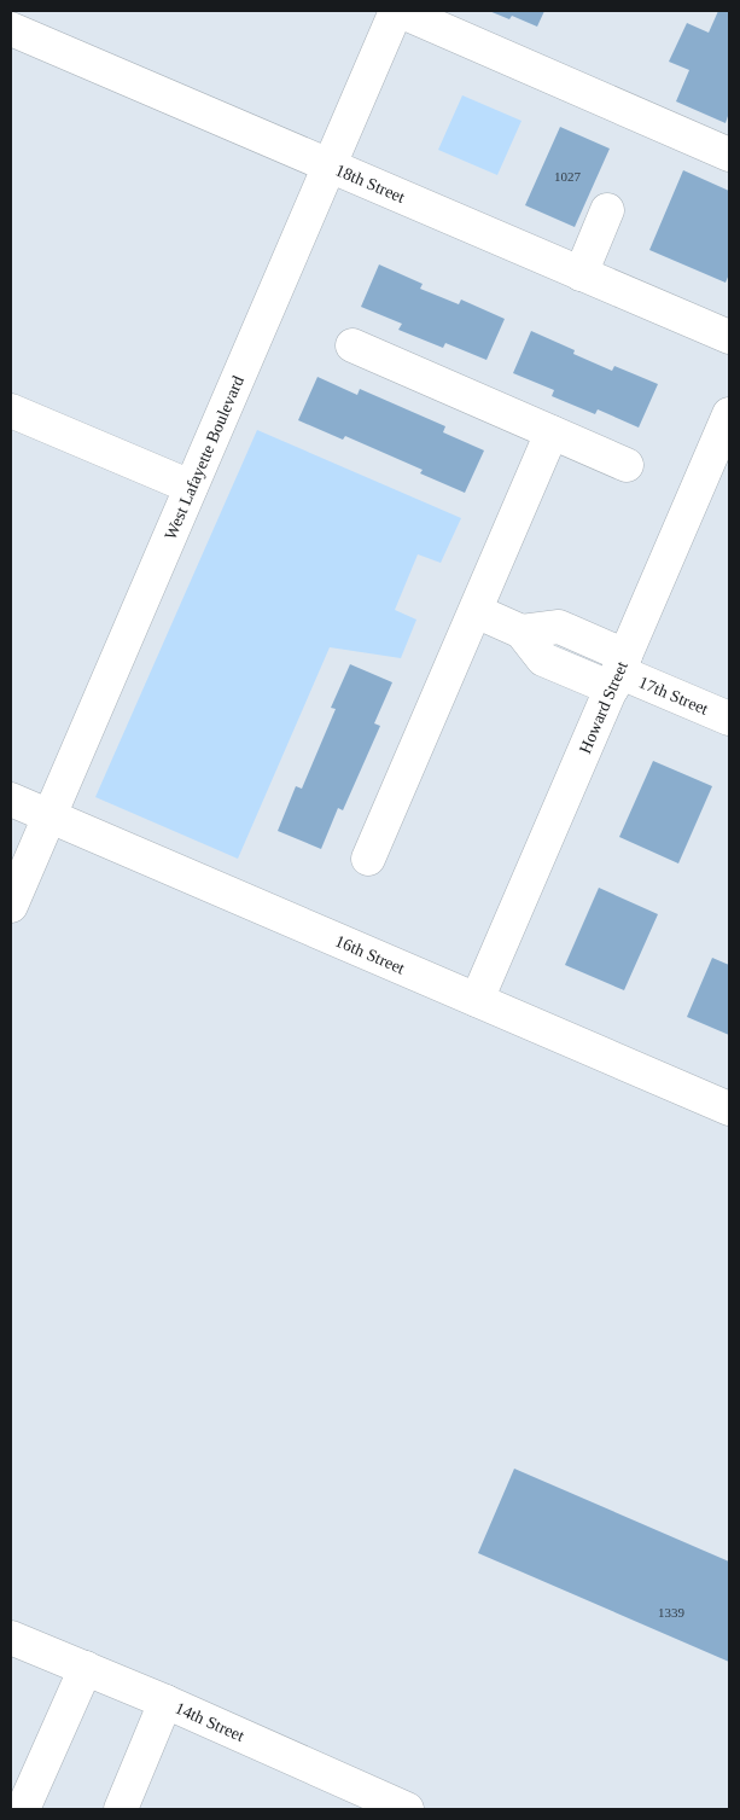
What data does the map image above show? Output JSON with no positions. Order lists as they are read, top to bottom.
{
  "streets": {
    "street": [
      "18th Street",
      "West Lafayette Boulevard",
      "17th Street",
      "Howard Street",
      "16th Street",
      "14th Street"
    ]
  },
  "crossings": [
    ["18th Street", "West Lafayette Boulevard"],
    ["West Lafayette Boulevard", "16th Street"],
    ["17th Street", "Howard Street"],
    ["Howard Street", "16th Street"]
  ],
  "house_numbers": ["1027", "1339"]
}
